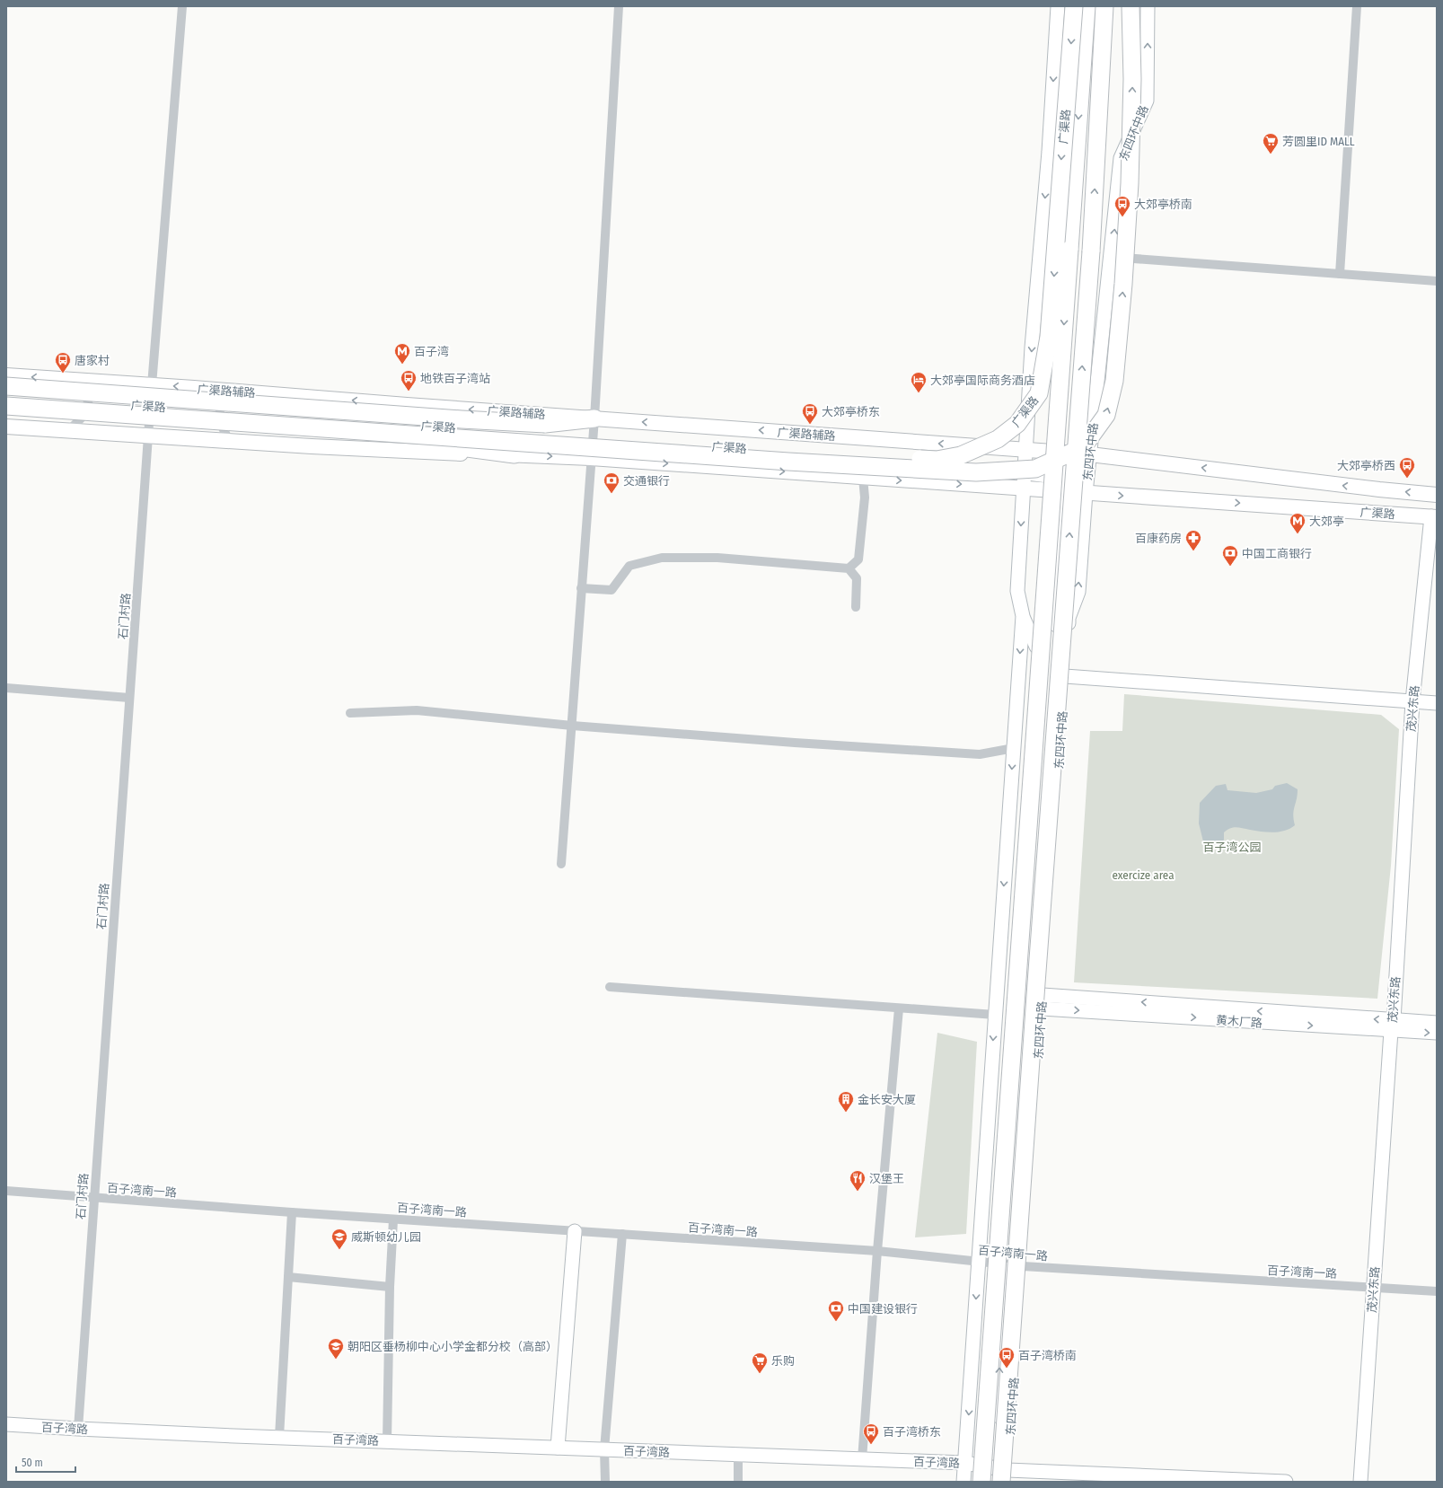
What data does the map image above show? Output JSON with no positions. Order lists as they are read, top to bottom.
{
  "streets": {
    "highway": ["广渠路", "东四环中路"],
    "main road": [
      "广渠路辅路",
      "茂兴东路",
      "黄木厂路",
      "百子湾路"
    ],
    "street": ["石门村路", "百子湾南一路"]
  },
  "crossings": [
    ["广渠路", "东四环中路"],
    ["广渠路", "广渠路辅路"],
    ["广渠路", "石门村路"],
    ["广渠路", "茂兴东路"],
    ["东四环中路", "广渠路辅路"],
    ["东四环中路", "黄木厂路"],
    ["东四环中路", "百子湾南一路"],
    ["东四环中路", "百子湾路"],
    ["广渠路辅路", "石门村路"],
    ["石门村路", "百子湾南一路"],
    ["石门村路", "百子湾路"],
    ["茂兴东路", "黄木厂路"],
    ["茂兴东路", "百子湾南一路"]
  ],
  "one_way": ["广渠路辅路"],
  "parks": ["百子湾公园", "exercize area"],
  "places": {
    "supermarket": ["芳圆里ID MALL", "乐购"],
    "bus stop": [
      "大郊亭桥南",
      "唐家村",
      "地铁百子湾站",
      "大郊亭桥东",
      "大郊亭桥西",
      "百子湾桥南",
      "百子湾桥东"
    ],
    "metro station": ["百子湾", "大郊亭"],
    "hotel": ["大郊亭国际商务酒店"],
    "bank": ["交通银行", "中国工商银行", "中国建设银行"],
    "pharmacy": ["百康药房"],
    "building": ["金长安大厦"],
    "restaurant": ["汉堡王"],
    "school or university": ["威斯顿幼儿园", "朝阳区垂杨柳中心小学金都分校（高部）"]
  },
  "scale_bar": "50 m"
}
